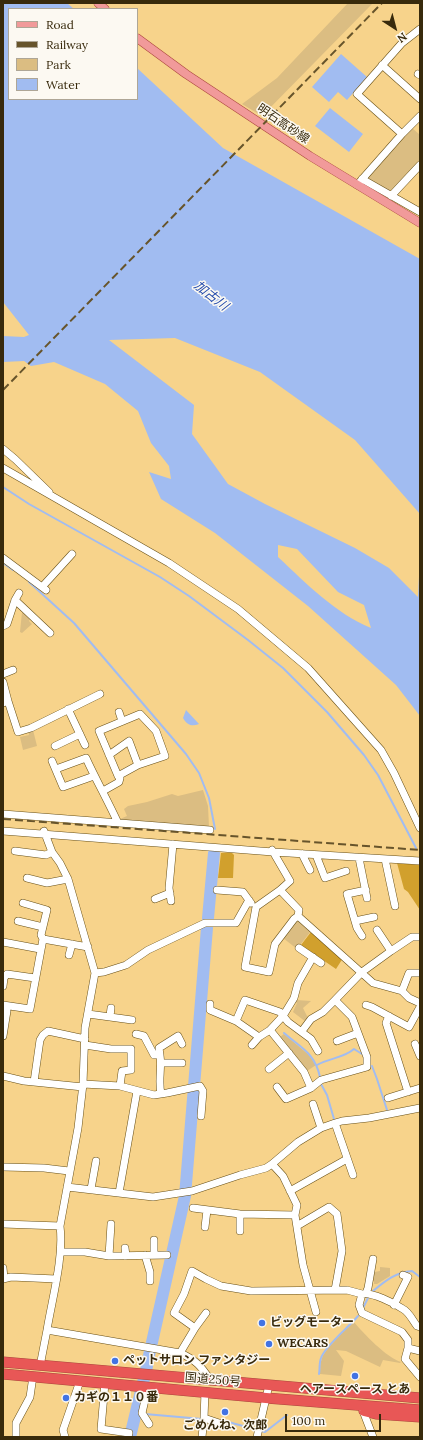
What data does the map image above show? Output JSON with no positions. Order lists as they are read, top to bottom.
{
  "streets": {
    "highway": ["国道250号"],
    "main road": ["明石高砂線"]
  },
  "water": ["加古川"],
  "places": [
    "ビッグモーター",
    "WECARS",
    "ペットサロン ファンタジー",
    "ヘアースペース とあ",
    "カギの１１０番",
    "ごめんね、次郎"
  ],
  "legend": [
    "Road",
    "Railway",
    "Park",
    "Water"
  ],
  "scale_bar": "100 m",
  "north": "bottom right"
}
